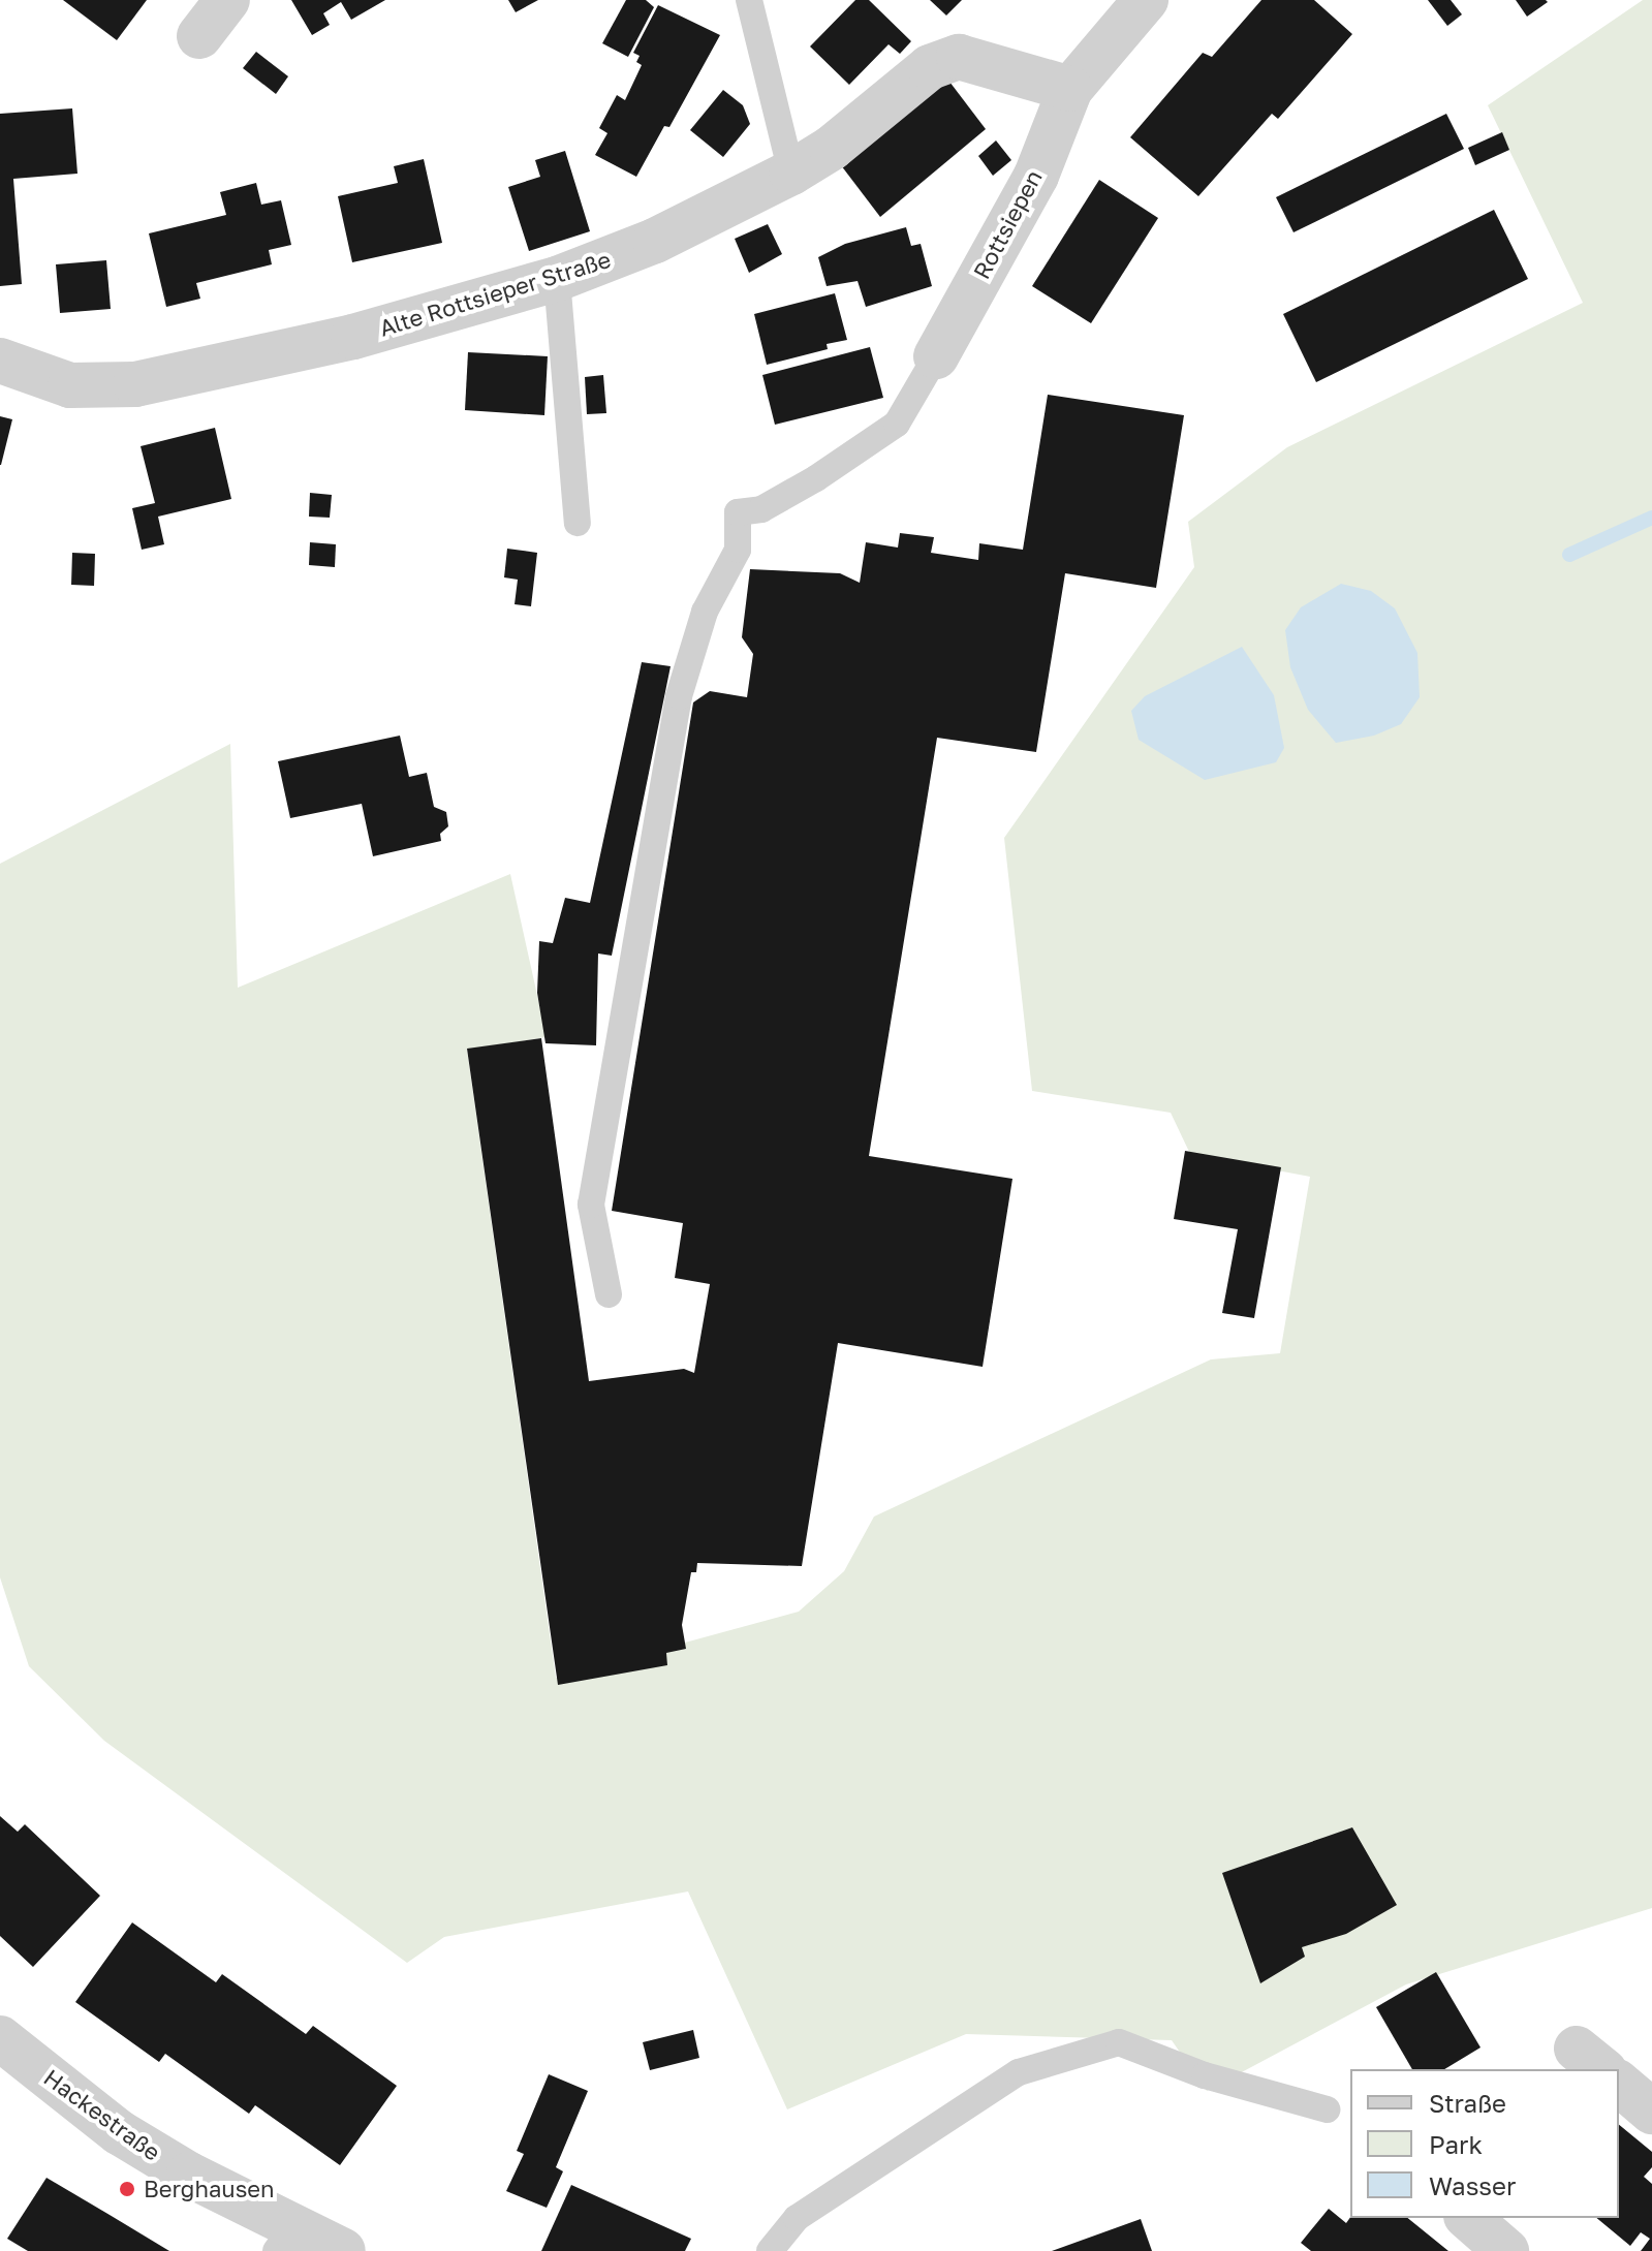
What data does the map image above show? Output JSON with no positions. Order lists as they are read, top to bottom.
{
  "streets": {
    "street": ["Rottsiepen", "Alte Rottsieper Straße", "Hackestraße"]
  },
  "crossings": [
    ["Rottsiepen", "Alte Rottsieper Straße"]
  ],
  "places": ["Berghausen"],
  "legend": ["Straße", "Park", "Wasser"]
}
